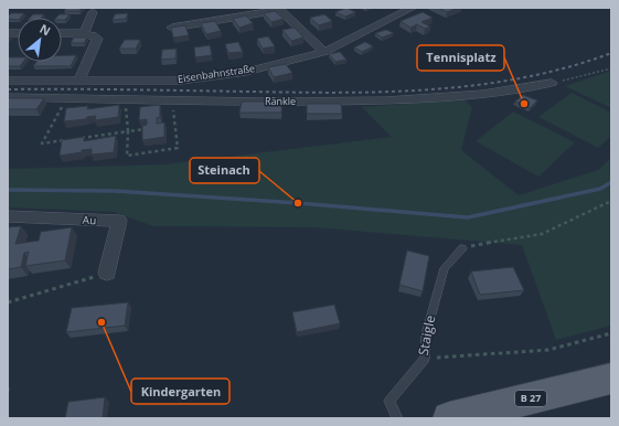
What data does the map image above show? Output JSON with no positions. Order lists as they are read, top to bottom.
{
  "streets": {
    "main road": ["B 27"],
    "street": ["Eisenbahnstraße", "Ränkle", "Au"],
    "lane": ["Staigle"]
  },
  "places": ["Tennisplatz", "Steinach", "Kindergarten"],
  "north": "top right"
}
